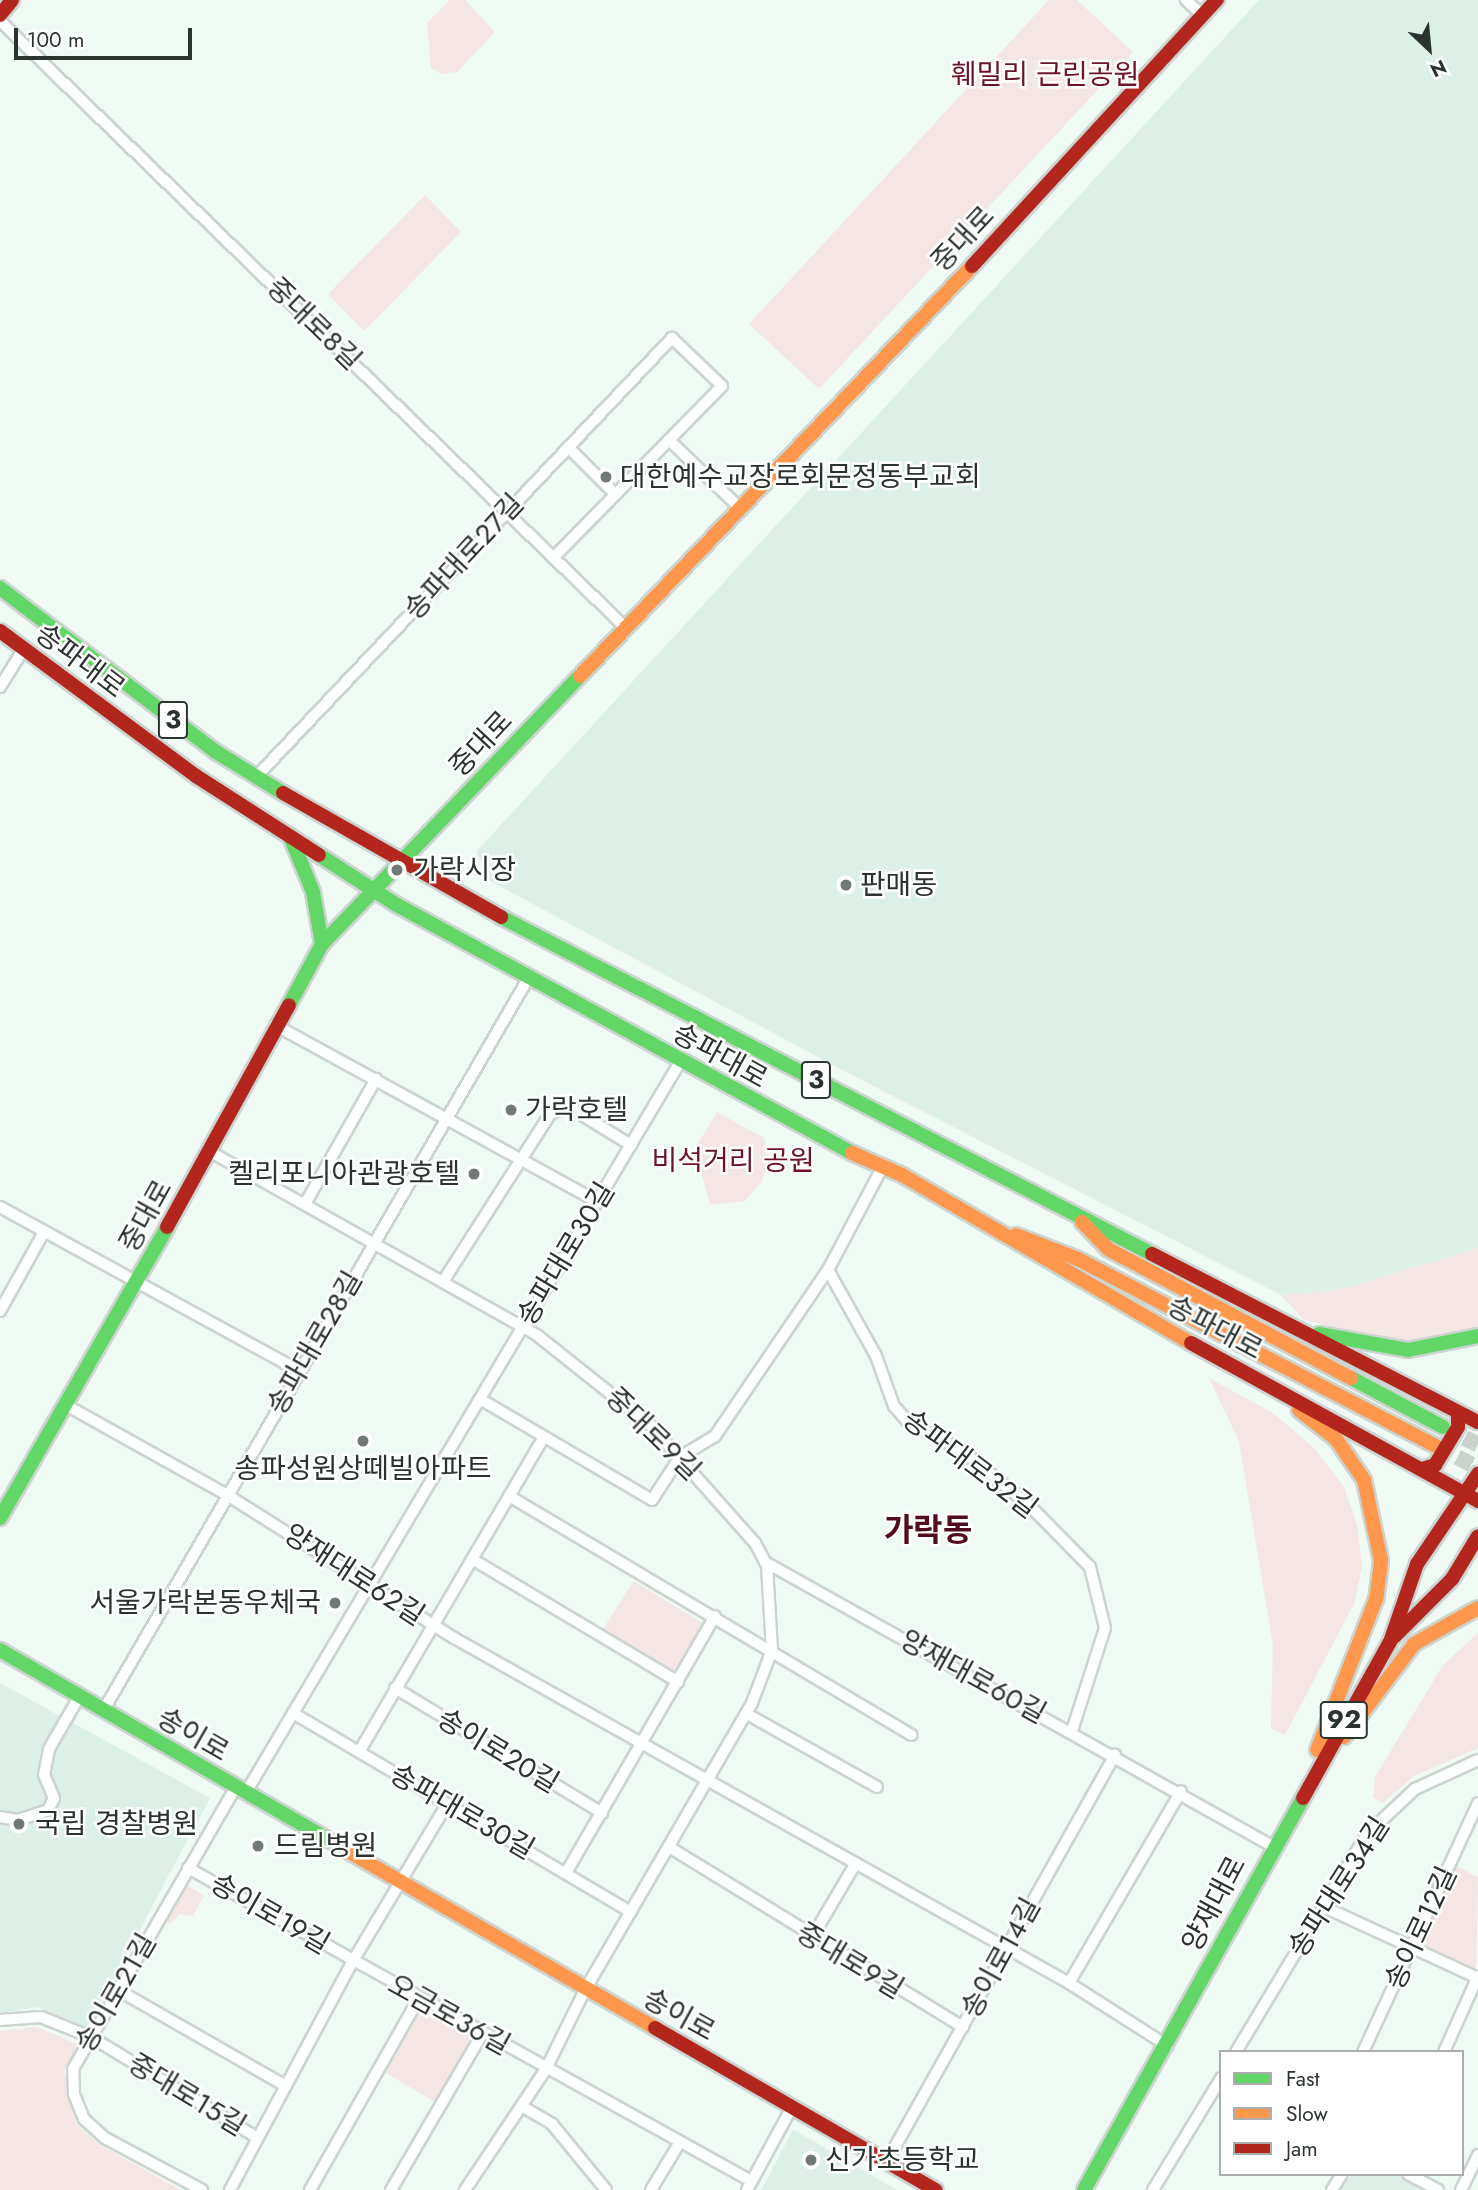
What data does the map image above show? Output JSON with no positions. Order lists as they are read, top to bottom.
{
  "streets": {
    "main road": [
      "중대로",
      "송파대로",
      "3",
      "92",
      "송이로",
      "양재대로"
    ],
    "street": [
      "중대로8길",
      "송파대로27길",
      "송파대로30길",
      "송파대로28길",
      "중대로9길",
      "송파대로32길",
      "양재대로62길",
      "양재대로60길",
      "송이로20길",
      "송파대로34길",
      "송이로19길",
      "송이로12길",
      "송이로14길",
      "송이로21길",
      "오금로36길",
      "중대로15길"
    ]
  },
  "crossings": [
    ["중대로", "중대로8길"],
    ["중대로", "송파대로"],
    ["중대로", "송파대로28길"],
    ["중대로", "중대로9길"],
    ["중대로", "양재대로62길"],
    ["중대로8길", "송파대로27길"],
    ["송파대로27길", "송파대로"],
    ["송파대로", "3"],
    ["송파대로", "송파대로30길"],
    ["송파대로", "송파대로28길"],
    ["송파대로", "양재대로"],
    ["송파대로30길", "중대로9길"],
    ["송파대로30길", "양재대로62길"],
    ["송파대로30길", "송이로"],
    ["송파대로30길", "송이로21길"],
    ["송파대로28길", "중대로9길"],
    ["송파대로28길", "양재대로62길"],
    ["송파대로28길", "송이로"],
    ["중대로9길", "양재대로62길"],
    ["중대로9길", "양재대로60길"],
    ["중대로9길", "송이로"],
    ["중대로9길", "송이로14길"],
    ["송파대로32길", "양재대로60길"],
    ["양재대로62길", "양재대로"],
    ["양재대로62길", "송이로14길"],
    ["양재대로60길", "양재대로"],
    ["양재대로60길", "송이로14길"],
    ["송이로", "송이로19길"],
    ["송이로", "송이로14길"],
    ["송이로", "송이로21길"],
    ["송이로19길", "송이로21길"],
    ["송이로19길", "오금로36길"],
    ["송이로19길", "중대로15길"],
    ["송이로21길", "중대로15길"]
  ],
  "districts": ["가락동"],
  "parks": ["훼밀리 근린공원", "비석거리 공원"],
  "places": [
    "대한예수교장로회문정동부교회",
    "가락시장",
    "판매동",
    "가락호텔",
    "켈리포니아관광호텔",
    "송파성원상떼빌아파트",
    "서울가락본동우체국",
    "국립 경찰병원",
    "드림병원",
    "신가초등학교"
  ],
  "legend": ["Fast", "Slow", "Jam"],
  "scale_bar": "100 m",
  "north": "bottom right"
}
